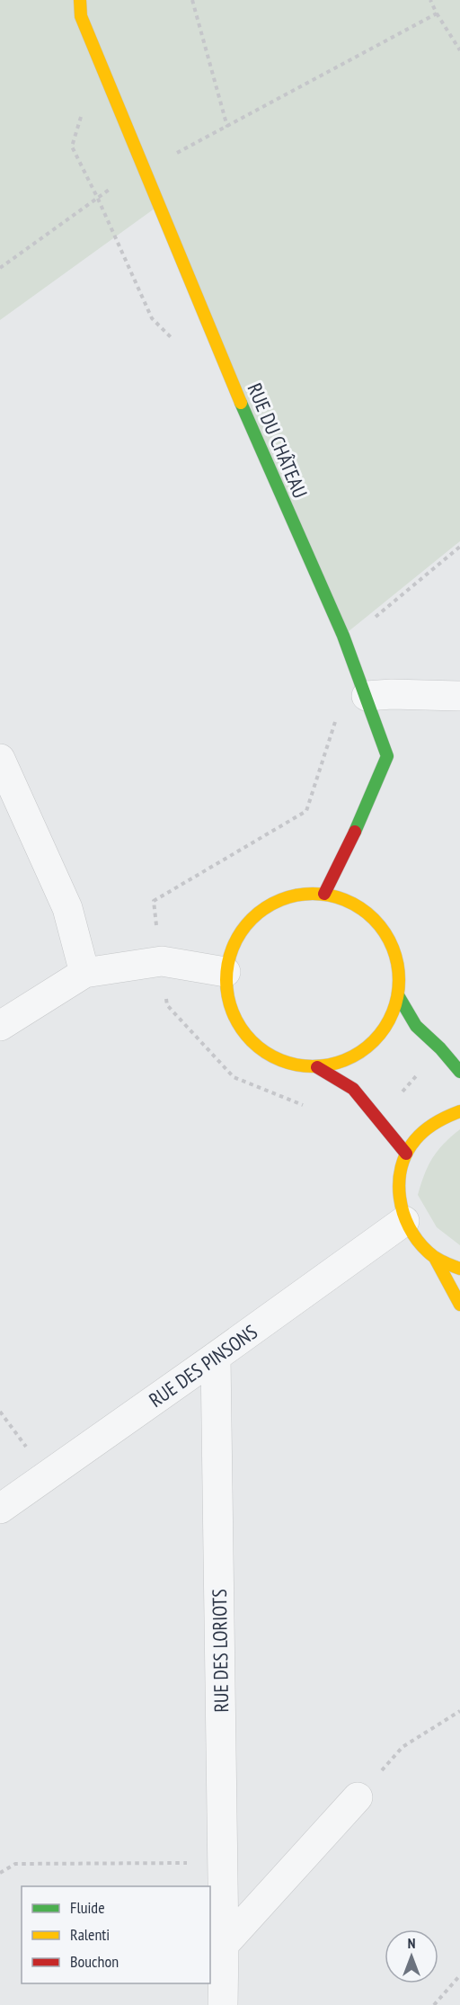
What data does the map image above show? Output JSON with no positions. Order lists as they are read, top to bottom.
{
  "streets": {
    "street": ["RUE DU CHÂTEAU", "RUE DES PINSONS", "RUE DES LORIOTS"]
  },
  "crossings": [
    ["RUE DES PINSONS", "RUE DES LORIOTS"]
  ],
  "legend": ["Fluide", "Ralenti", "Bouchon"],
  "north": "top"
}
